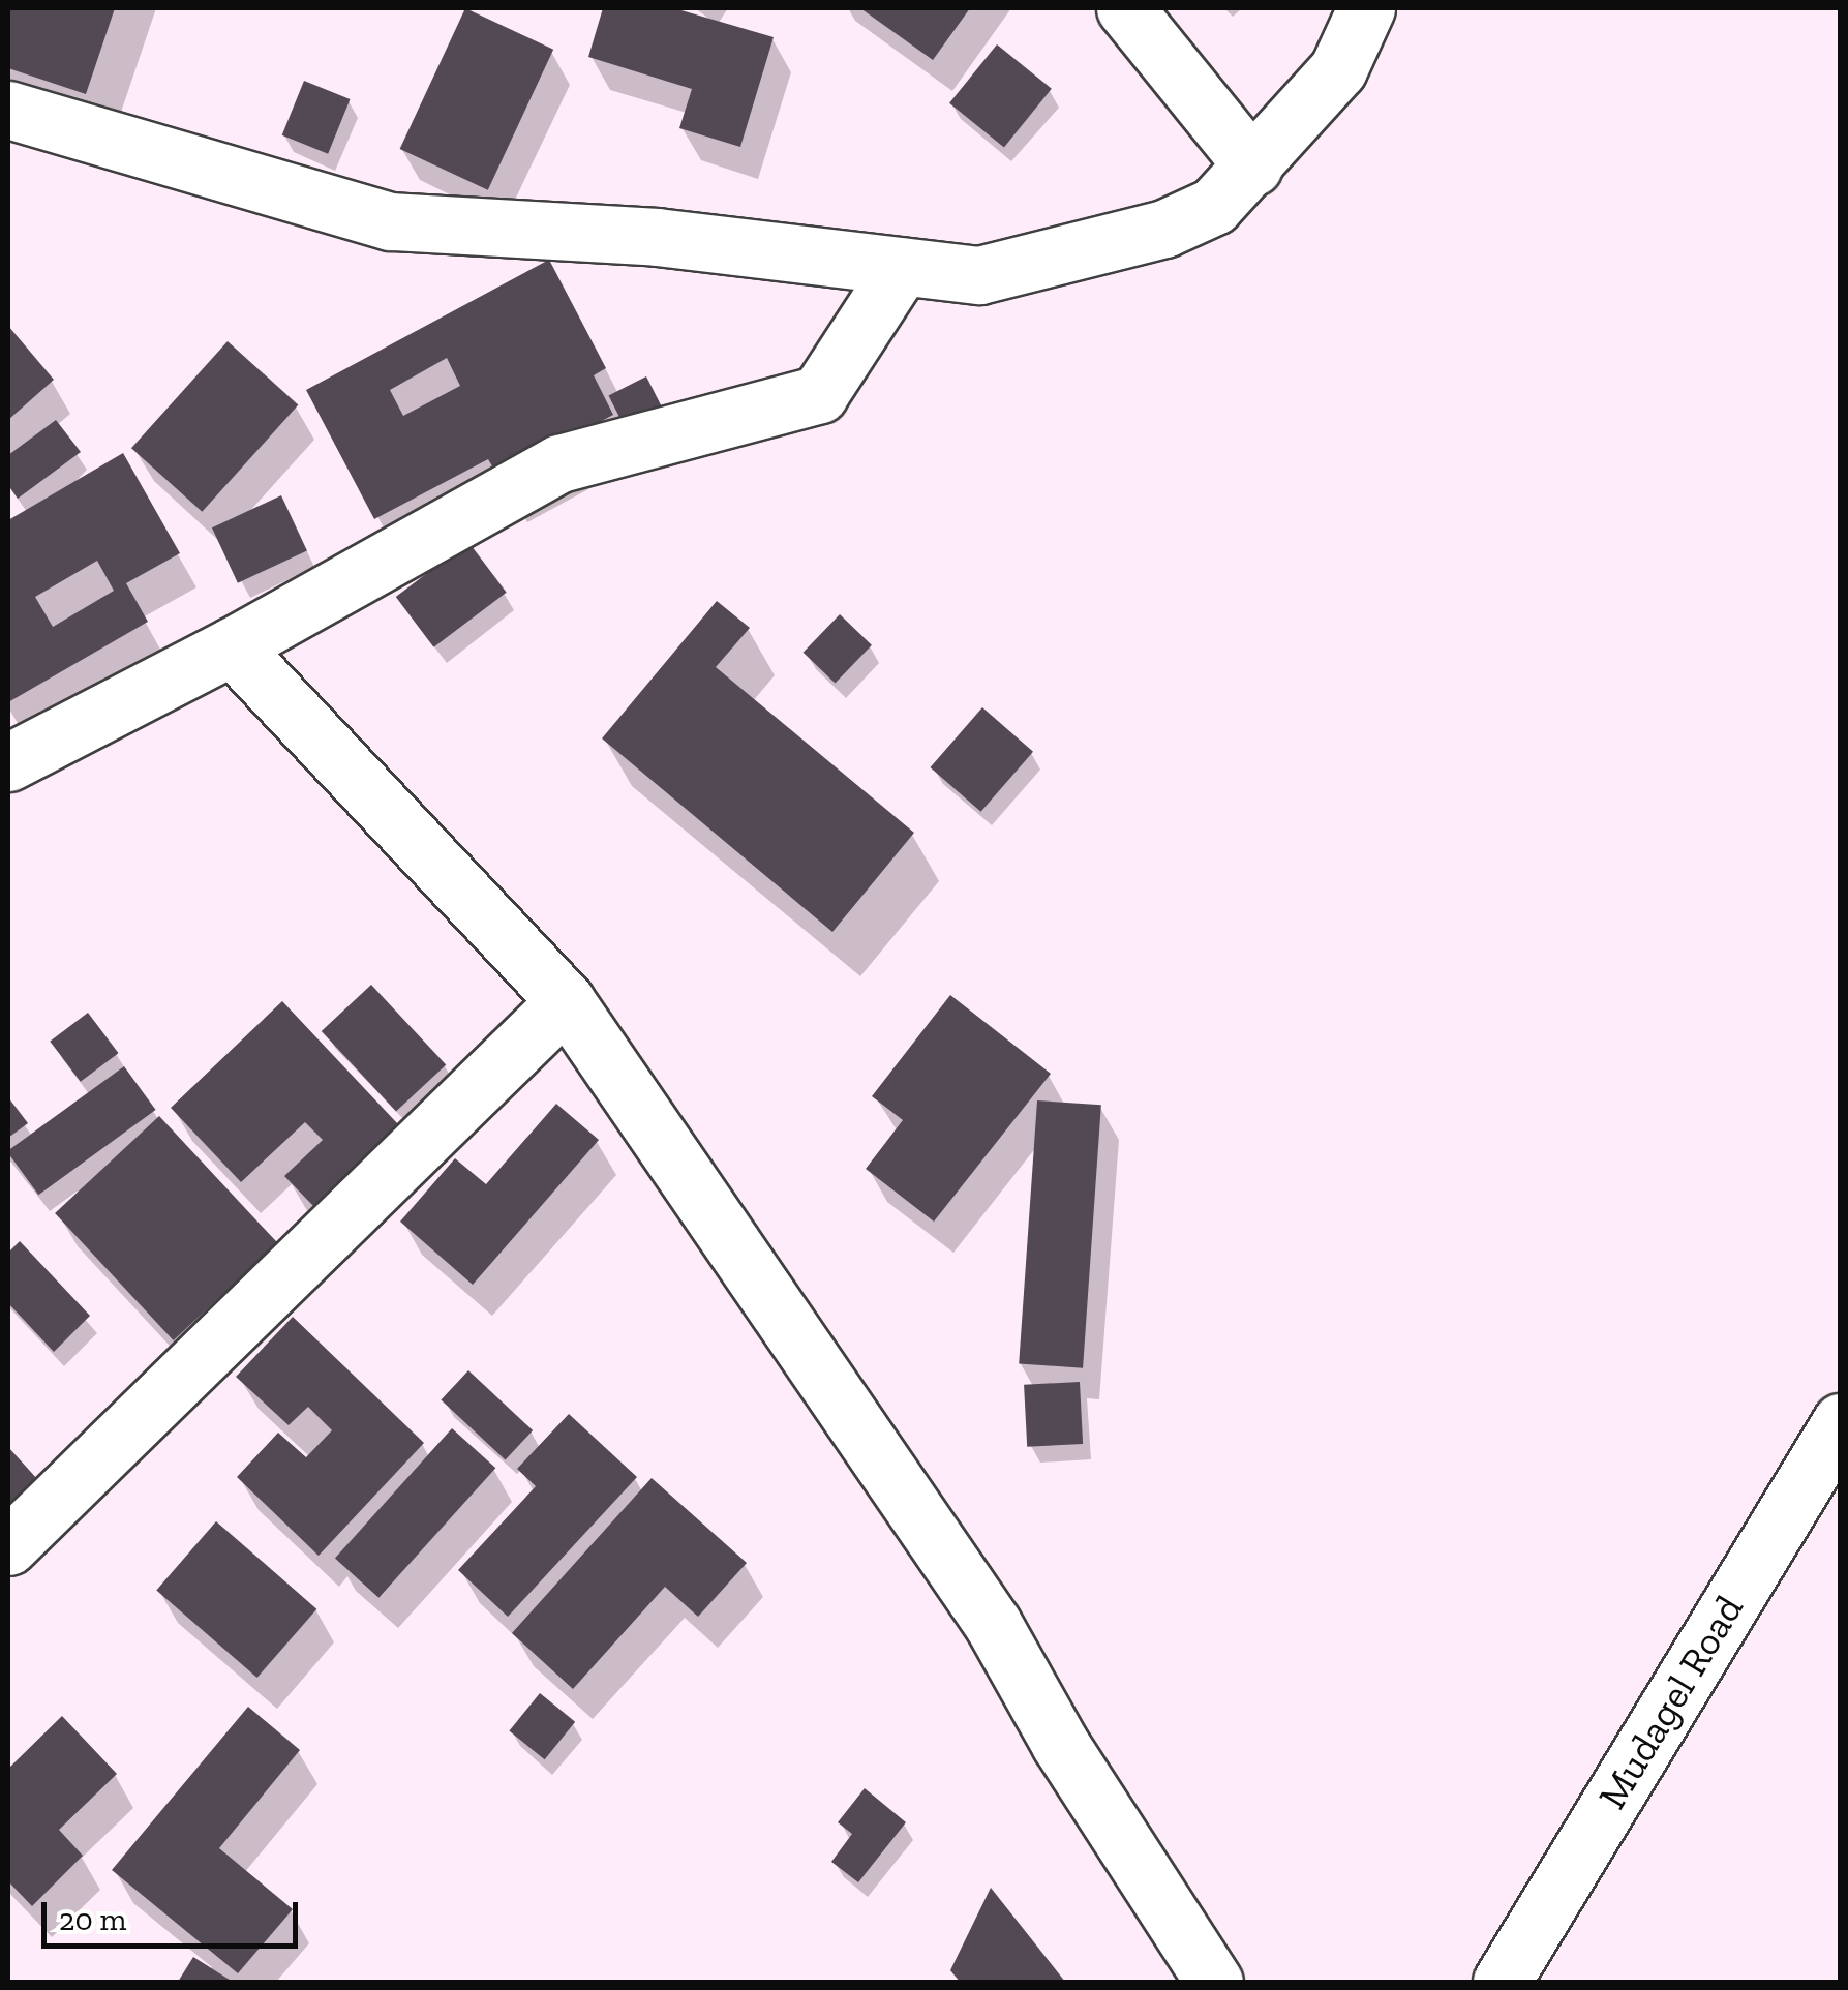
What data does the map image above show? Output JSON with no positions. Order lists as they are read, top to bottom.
{
  "streets": {
    "street": ["Mudagel Road"]
  },
  "scale_bar": "20 m"
}
